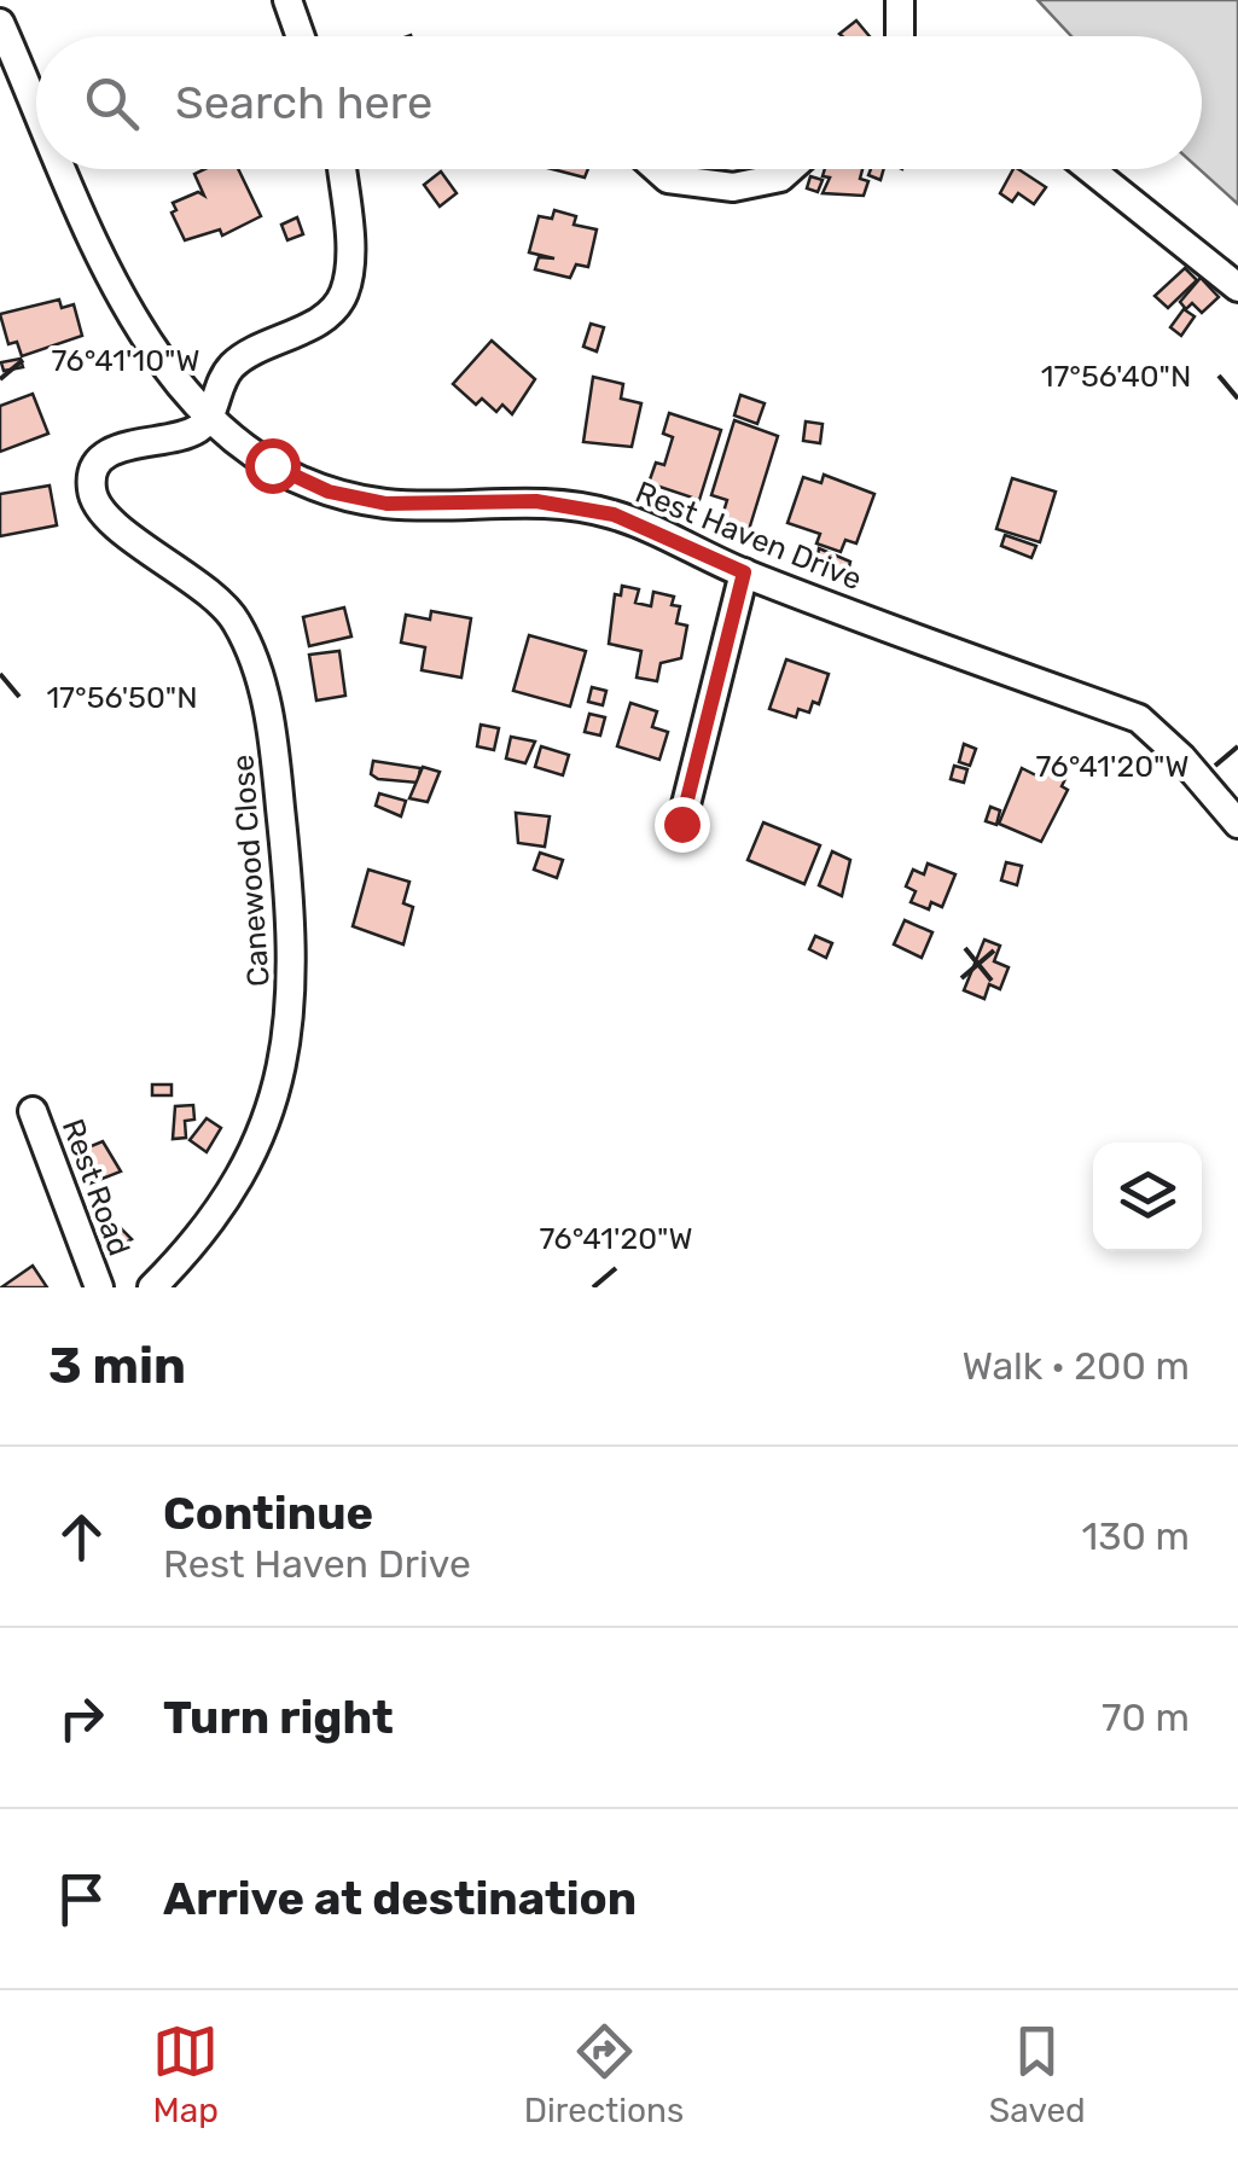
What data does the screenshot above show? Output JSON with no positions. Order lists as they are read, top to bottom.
{
  "streets": {
    "street": ["Rest Haven Drive", "Canewood Close", "Rest Road"]
  },
  "crossings": [
    ["Rest Haven Drive", "Canewood Close"]
  ],
  "page": {
    "search": "Search here",
    "heading": ["3 min", "Walk · 200 m"],
    "list": [
      ["Continue", "Rest Haven Drive", "130 m"],
      ["Turn right", "70 m"],
      "Arrive at destination"
    ],
    "nav": ["Map", "Directions", "Saved"]
  },
  "coordinates": [
    "76°41'10\"W",
    "17°56'40\"N",
    "17°56'50\"N",
    "76°41'20\"W"
  ]
}
